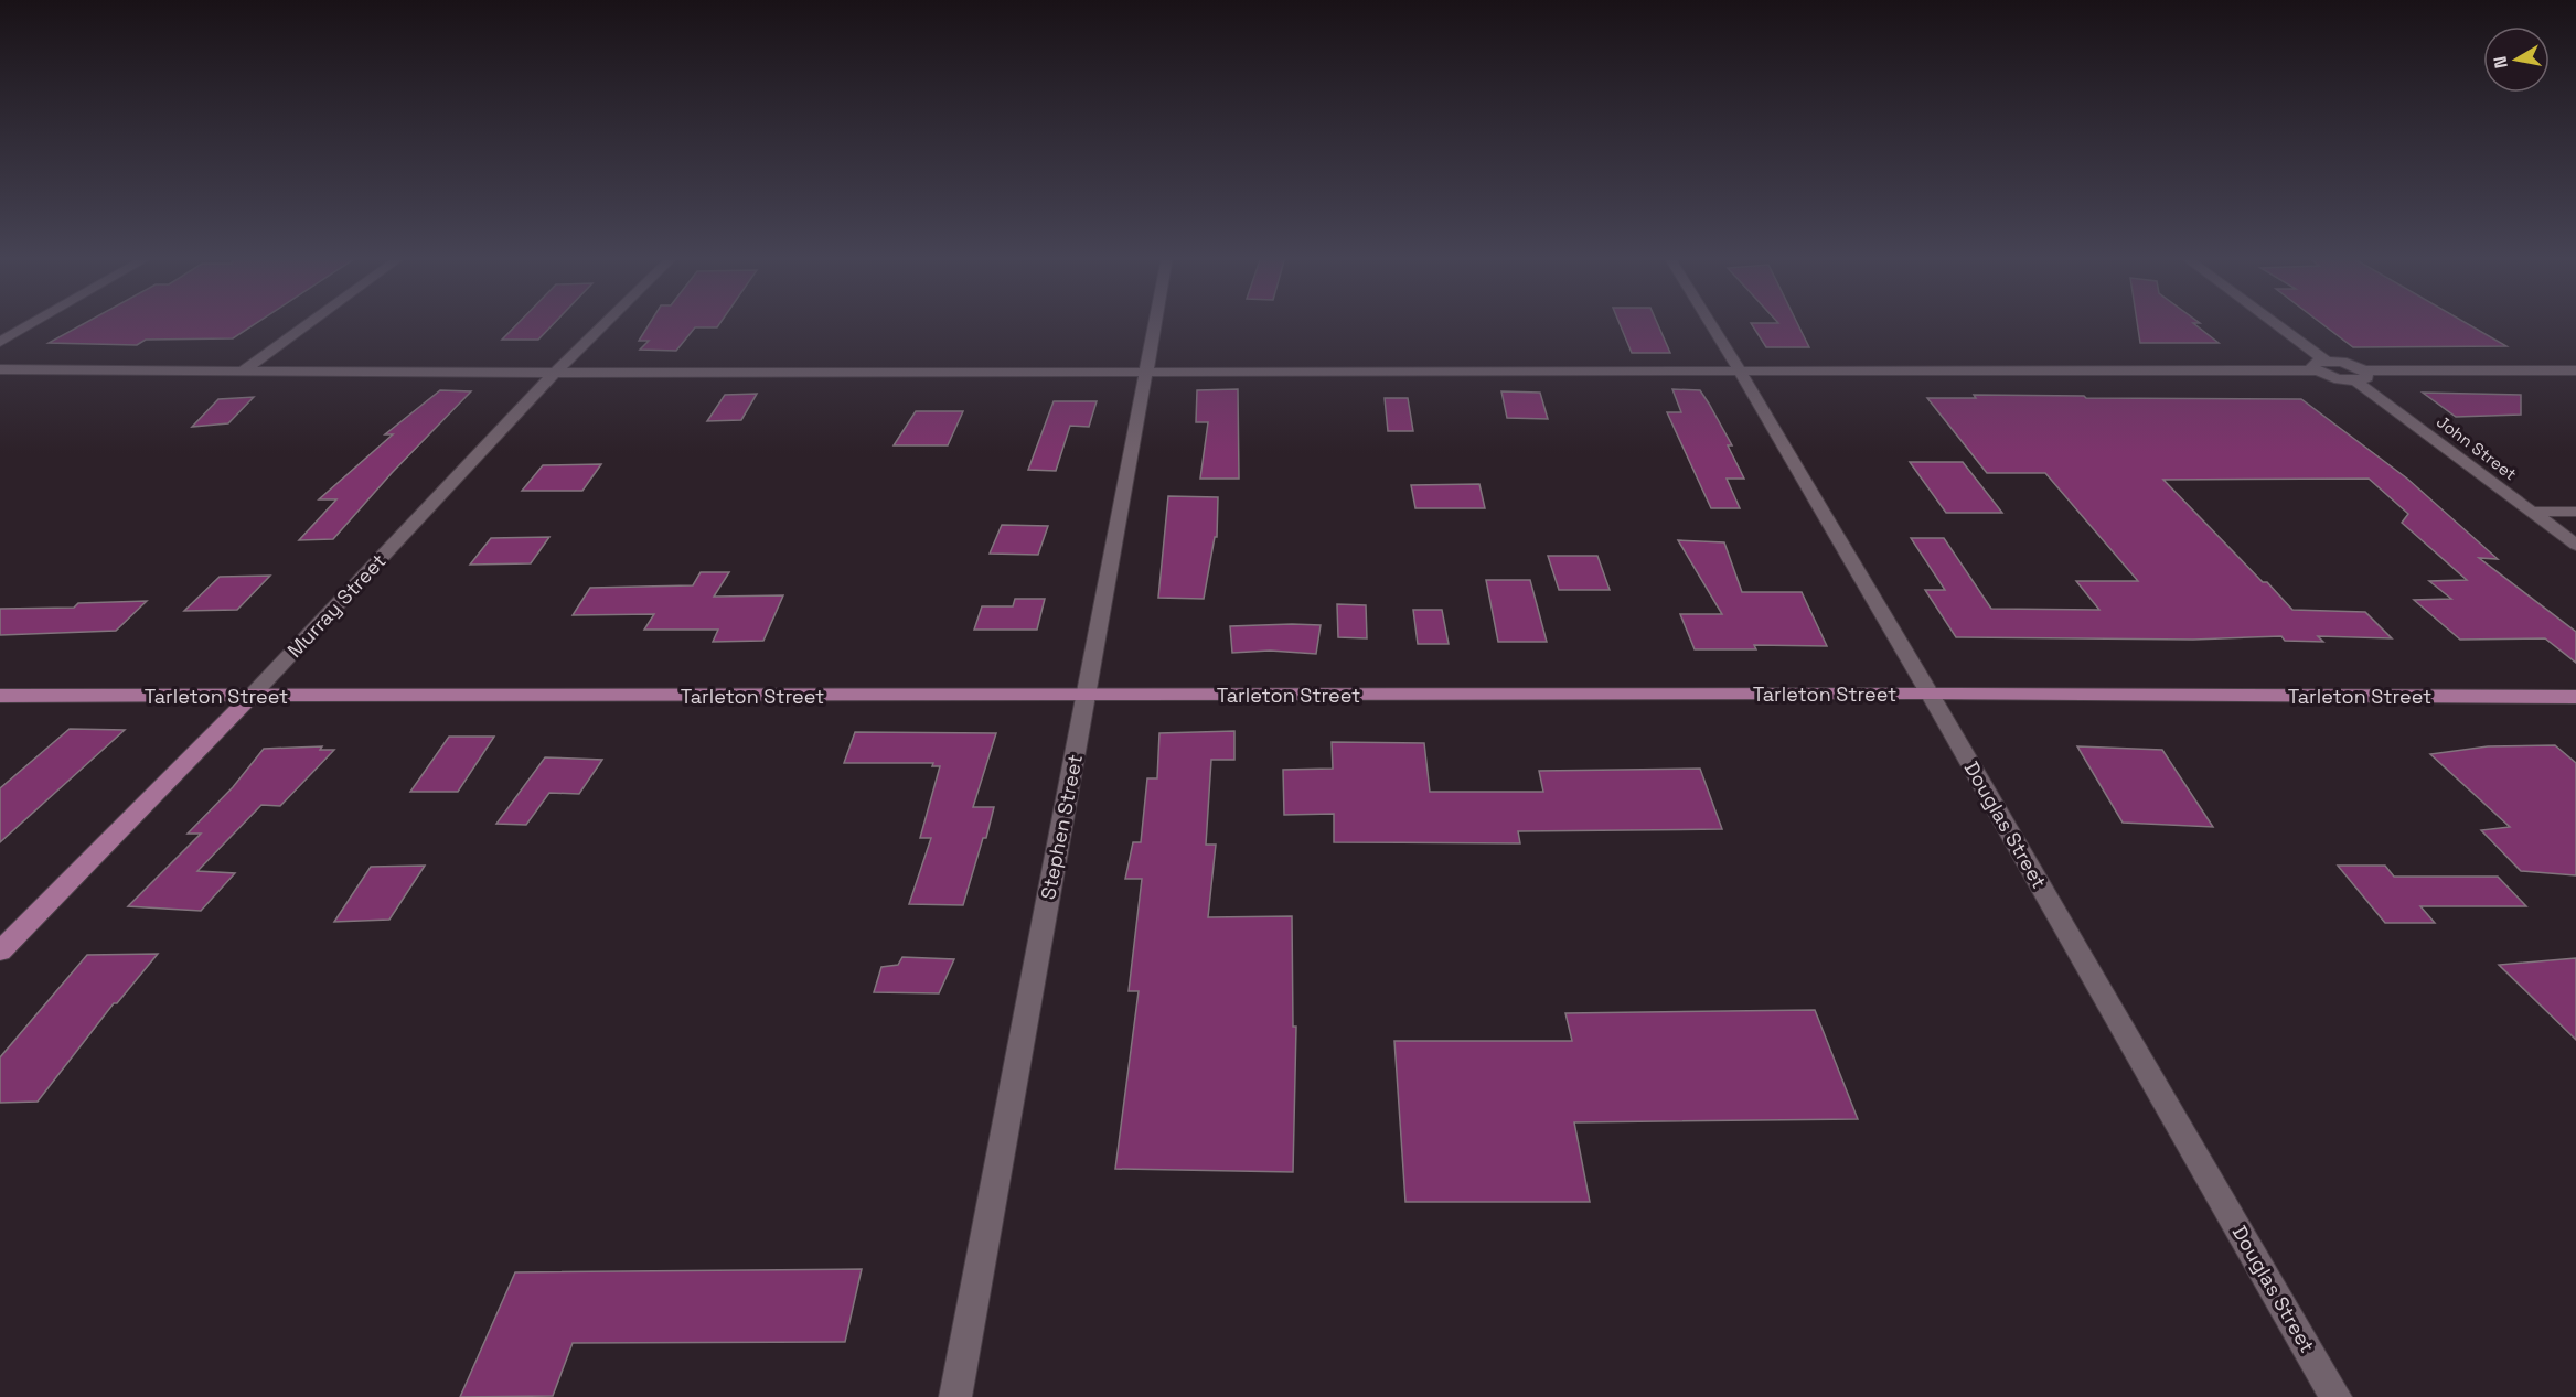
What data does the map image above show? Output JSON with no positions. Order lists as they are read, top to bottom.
{
  "streets": {
    "main road": ["Murray Street", "Tarleton Street"],
    "street": ["John Street", "Douglas Street", "Stephen Street"]
  },
  "crossings": [
    ["Murray Street", "Tarleton Street"],
    ["Tarleton Street", "Douglas Street"],
    ["Tarleton Street", "Stephen Street"]
  ],
  "north": "left"
}
